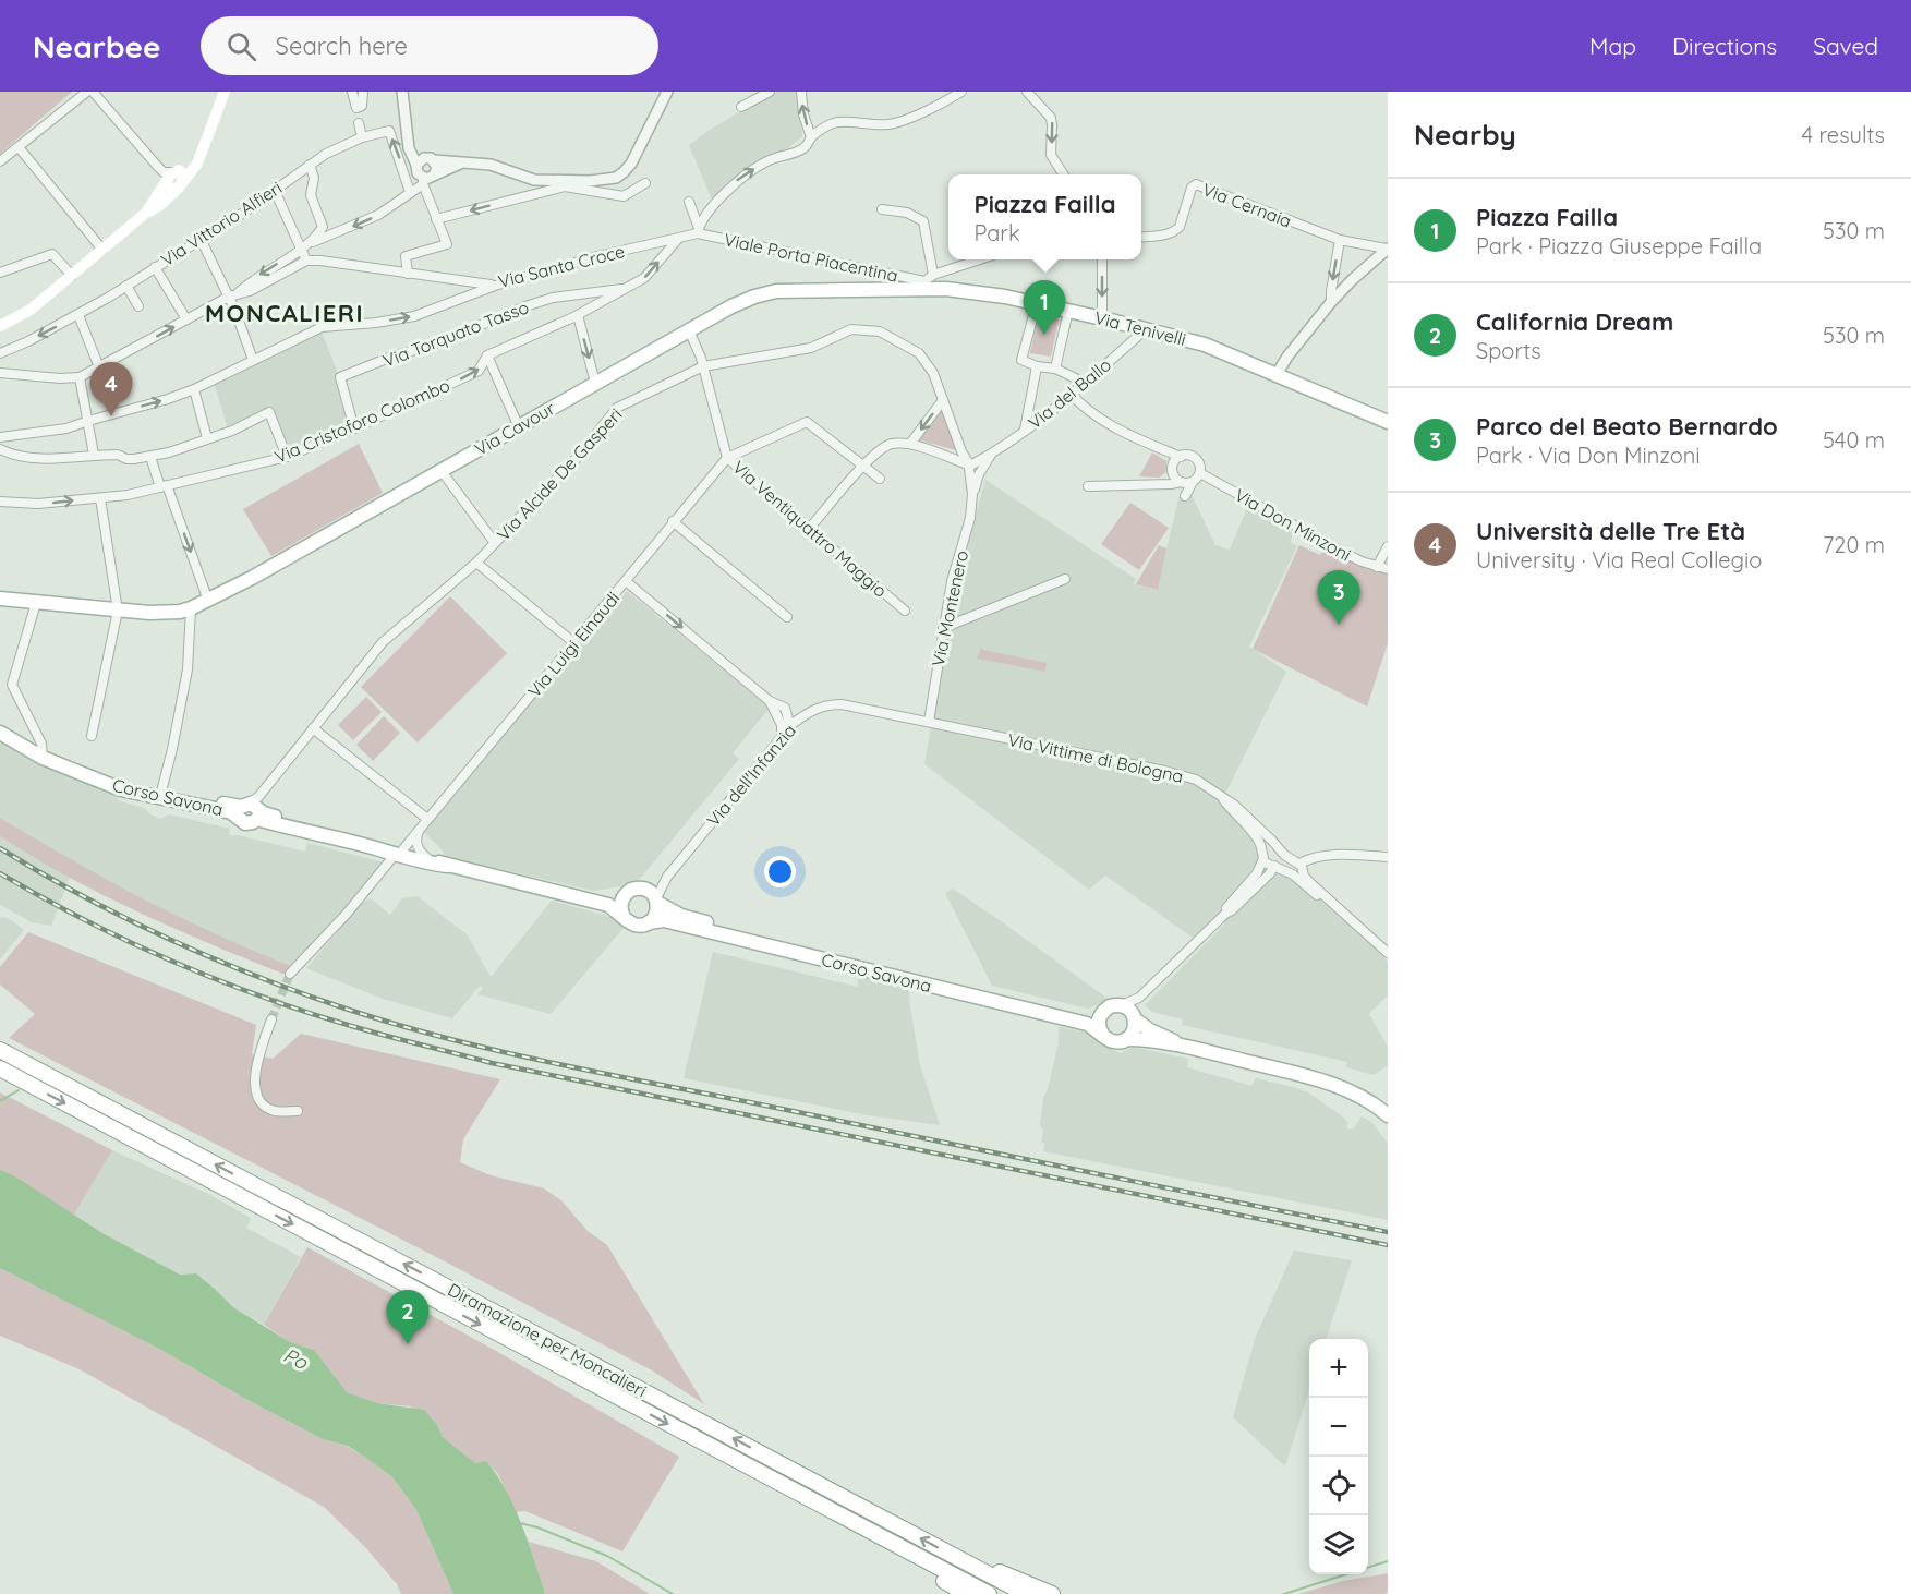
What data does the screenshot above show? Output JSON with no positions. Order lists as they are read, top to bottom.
{
  "streets": {
    "highway": ["Diramazione per Moncalieri"],
    "main road": ["Via Tenivelli", "Via Cavour", "Corso Savona"],
    "street": [
      "Via Cernaia",
      "Via Vittorio Alfieri",
      "Viale Porta Piacentina",
      "Via Santa Croce",
      "Via Torquato Tasso",
      "Via del Ballo",
      "Via Cristoforo Colombo",
      "Via Alcide De Gasperi",
      "Via Don Minzoni",
      "Via Ventiquattro Maggio",
      "Via Montenero",
      "Via Luigi Einaudi",
      "Via Vittime di Bologna",
      "Via dell'Infanzia"
    ]
  },
  "crossings": [
    ["Viale Porta Piacentina", "Via Santa Croce"],
    ["Viale Porta Piacentina", "Via Tenivelli"],
    ["Viale Porta Piacentina", "Via Cavour"],
    ["Via Santa Croce", "Via Cristoforo Colombo"],
    ["Via Tenivelli", "Via del Ballo"],
    ["Via Tenivelli", "Via Cavour"],
    ["Via Torquato Tasso", "Via Cristoforo Colombo"],
    ["Via del Ballo", "Via Alcide De Gasperi"],
    ["Via del Ballo", "Via Montenero"],
    ["Via Cavour", "Via Ventiquattro Maggio"],
    ["Via Alcide De Gasperi", "Via Ventiquattro Maggio"],
    ["Via Alcide De Gasperi", "Via Montenero"],
    ["Via Alcide De Gasperi", "Corso Savona"],
    ["Via Ventiquattro Maggio", "Via Luigi Einaudi"],
    ["Via Montenero", "Via Vittime di Bologna"],
    ["Via Montenero", "Via dell'Infanzia"],
    ["Via Luigi Einaudi", "Corso Savona"],
    ["Via Vittime di Bologna", "Via dell'Infanzia"],
    ["Via dell'Infanzia", "Corso Savona"]
  ],
  "one_way": ["Via Cristoforo Colombo"],
  "districts": ["MONCALIERI"],
  "water": ["Po"],
  "page": {
    "header": "Nearbee",
    "search": "Search here",
    "nav": ["Map", "Directions", "Saved"],
    "heading": ["Nearby", "4 results"],
    "popup": ["Piazza Failla", "Park"],
    "list": [
      {
        "mark": "1",
        "name": "Piazza Failla",
        "note": "Park · Piazza Giuseppe Failla",
        "value": "530 m"
      },
      {
        "mark": "2",
        "name": "California Dream",
        "note": "Sports",
        "value": "530 m"
      },
      {
        "mark": "3",
        "name": "Parco del Beato Bernardo",
        "note": "Park · Via Don Minzoni",
        "value": "540 m"
      },
      {
        "mark": "4",
        "name": "Università delle Tre Età",
        "note": "University · Via Real Collegio",
        "value": "720 m"
      }
    ],
    "pins": [
      "1",
      "4",
      "3",
      "2"
    ],
    "map_buttons": ["+", "−"]
  }
}
